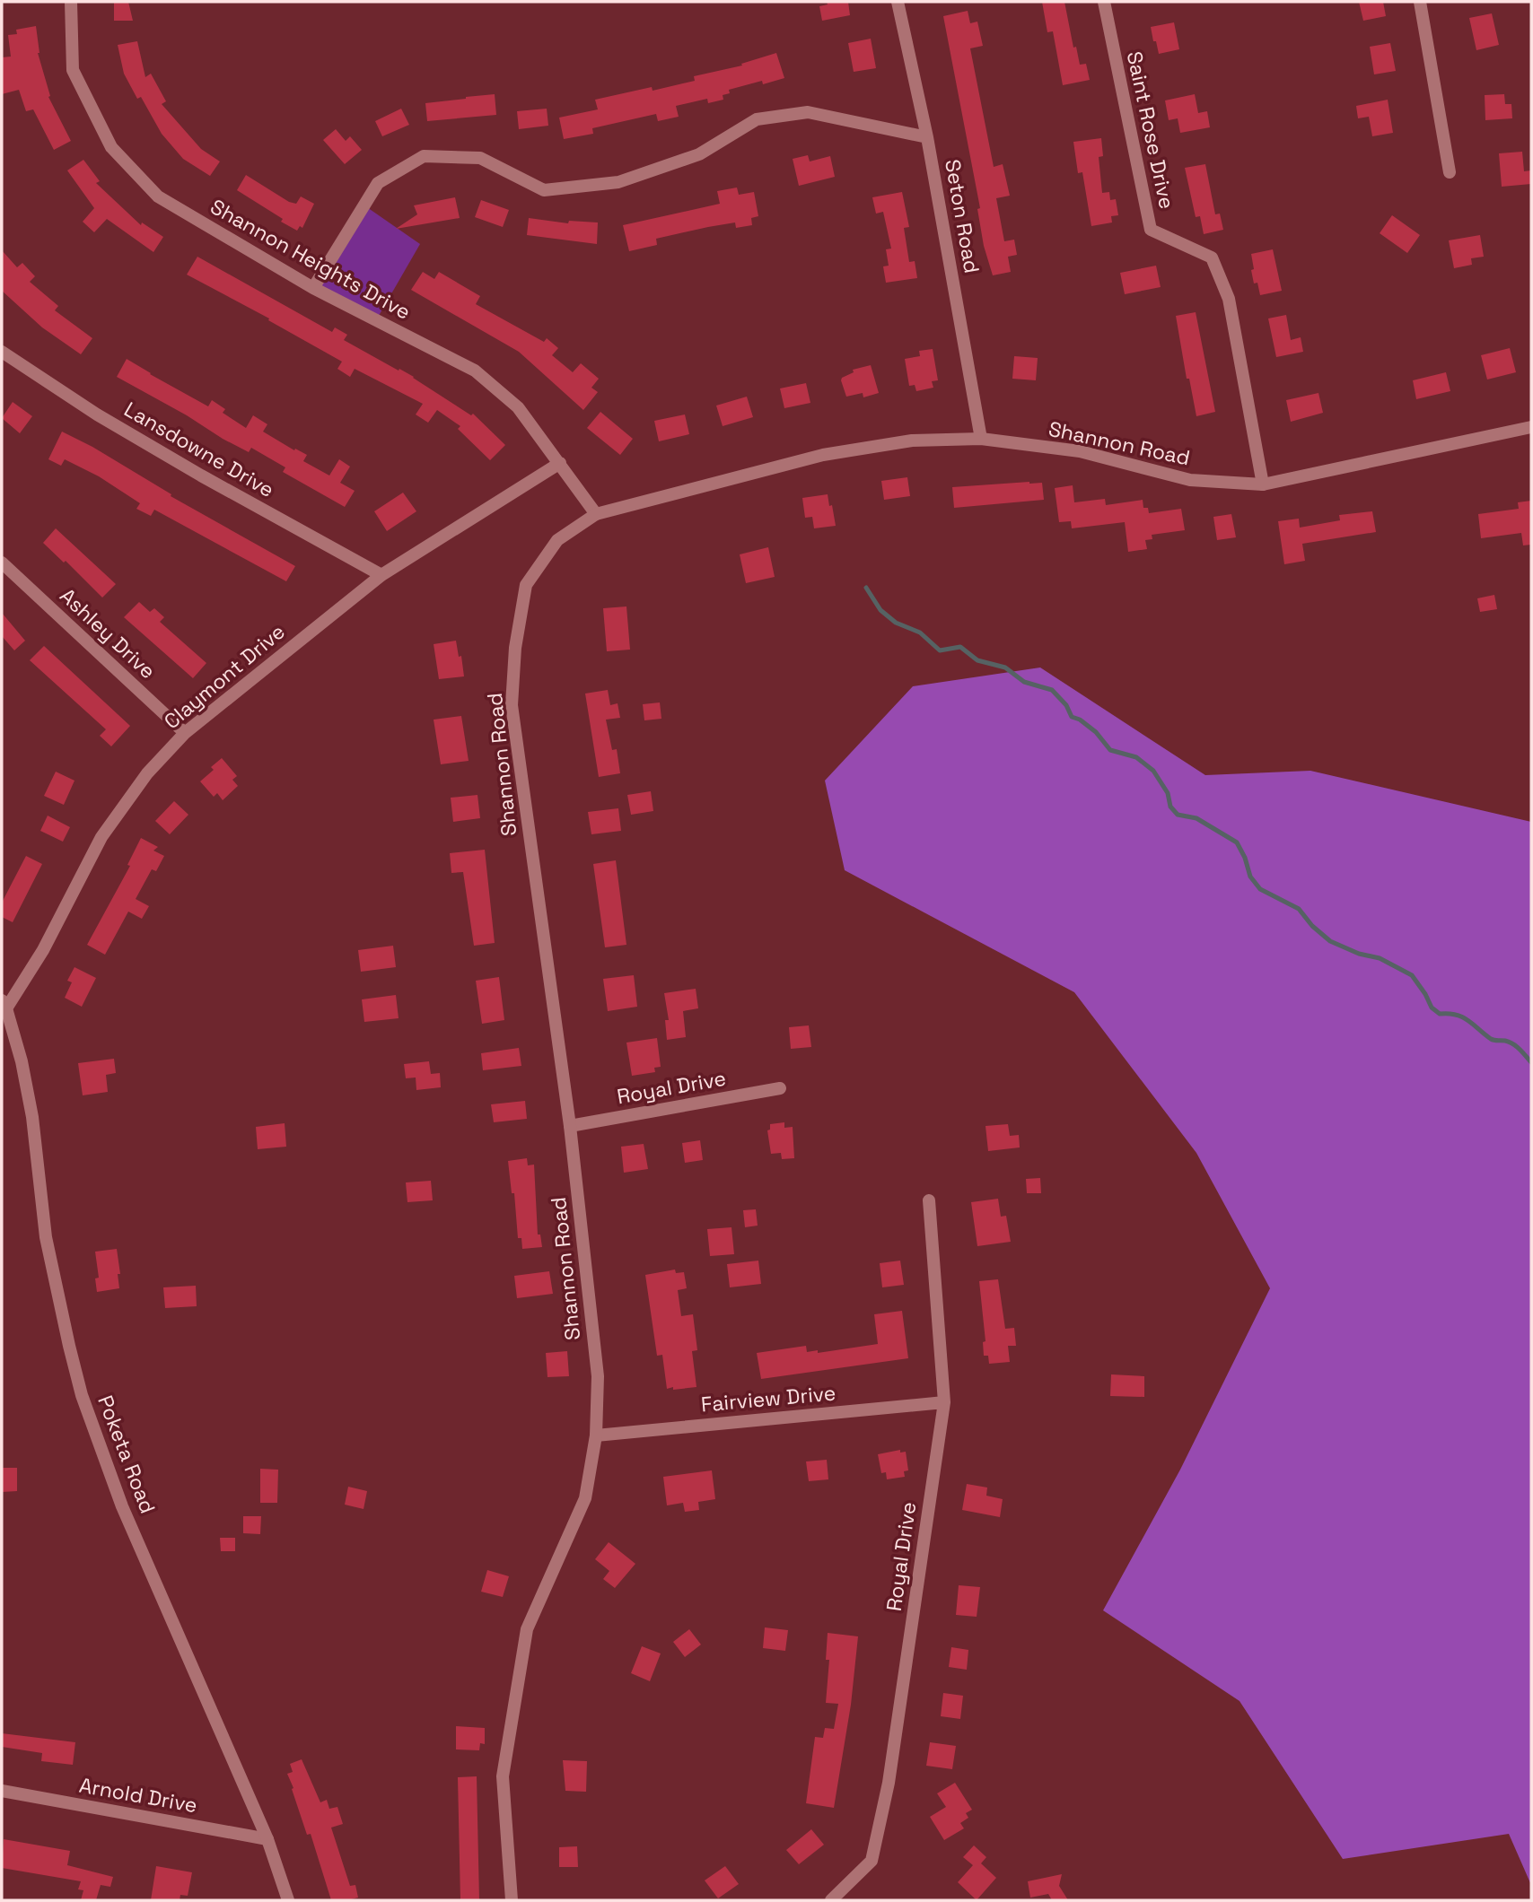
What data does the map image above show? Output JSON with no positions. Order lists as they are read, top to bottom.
{
  "streets": {
    "street": [
      "Saint Rose Drive",
      "Seton Road",
      "Shannon Heights Drive",
      "Shannon Road",
      "Lansdowne Drive",
      "Ashley Drive",
      "Claymont Drive",
      "Royal Drive",
      "Fairview Drive",
      "Poketa Road",
      "Arnold Drive"
    ]
  },
  "crossings": [
    ["Saint Rose Drive", "Shannon Road"],
    ["Seton Road", "Shannon Road"],
    ["Shannon Heights Drive", "Shannon Road"],
    ["Shannon Heights Drive", "Claymont Drive"],
    ["Shannon Road", "Royal Drive"],
    ["Shannon Road", "Fairview Drive"],
    ["Lansdowne Drive", "Claymont Drive"],
    ["Ashley Drive", "Claymont Drive"],
    ["Claymont Drive", "Poketa Road"],
    ["Royal Drive", "Fairview Drive"],
    ["Poketa Road", "Arnold Drive"]
  ]
}
